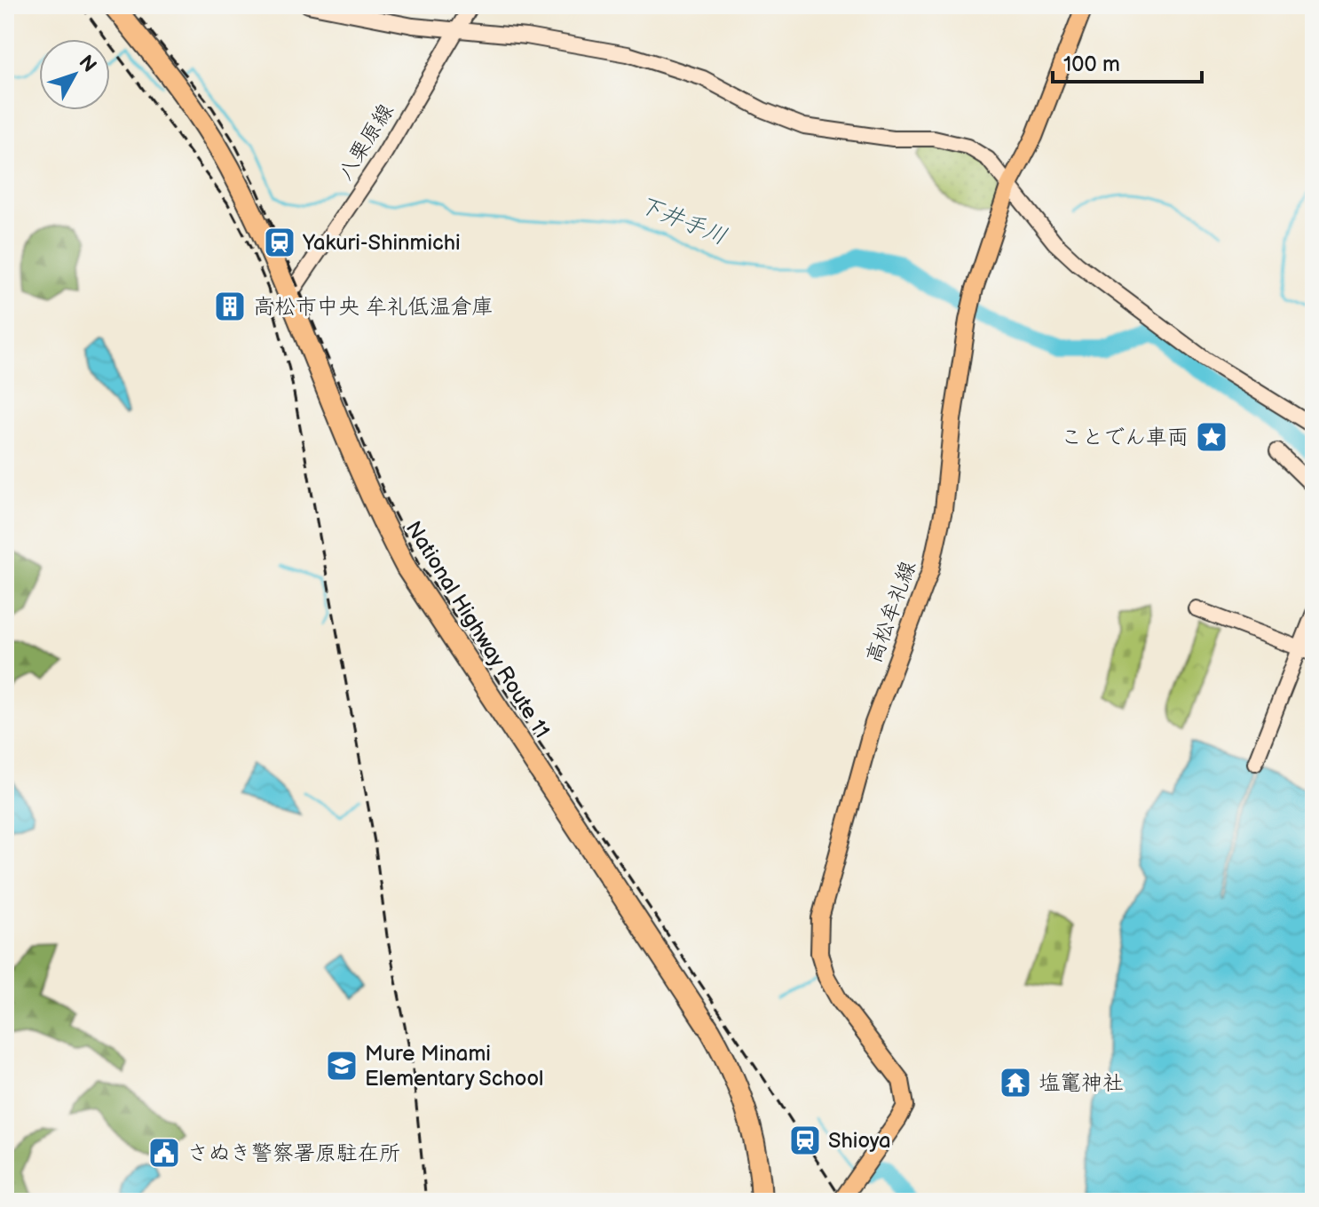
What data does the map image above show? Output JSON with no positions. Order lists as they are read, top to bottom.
{
  "streets": {
    "highway": ["National Highway Route 11"],
    "main road": ["高松牟礼線"],
    "street": ["八栗原線"]
  },
  "crossings": [
    ["八栗原線", "National Highway Route 11"]
  ],
  "water": ["下井手川"],
  "places": {
    "station": ["Yakuri-Shinmichi", "Shioya"],
    "building": ["高松市中央 牟礼低温倉庫"],
    "place": ["ことでん車両"],
    "school or university": ["Mure Minami Elementary School"],
    "temple": ["塩竃神社"],
    "public building": ["さぬき警察署原駐在所"]
  },
  "scale_bar": "100 m",
  "north": "top right"
}
